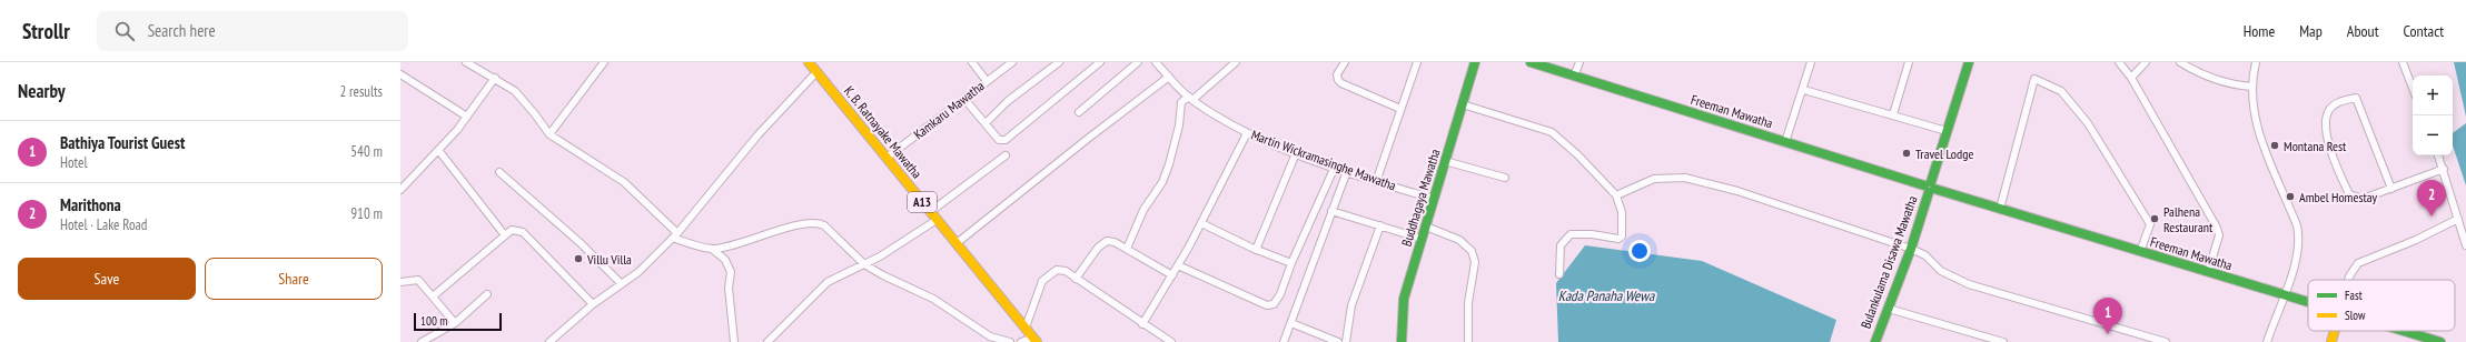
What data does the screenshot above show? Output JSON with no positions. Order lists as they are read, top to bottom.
{
  "streets": {
    "main road": [
      "Freeman Mawatha",
      "K. B. Ratnayake Mawatha",
      "Buddhagaya Mawatha",
      "A13",
      "Bulankulama Disawa Mawatha"
    ],
    "street": ["Kamkaru Mawatha", "Martin Wickramasinghe Mawatha"]
  },
  "crossings": [
    ["Kamkaru Mawatha", "K. B. Ratnayake Mawatha"],
    ["Freeman Mawatha", "Bulankulama Disawa Mawatha"],
    ["Martin Wickramasinghe Mawatha", "Buddhagaya Mawatha"]
  ],
  "water": ["Kada Panaha Wewa"],
  "places": [
    "Montana Rest",
    "Travel Lodge",
    "Ambel Homestay",
    "Palhena Restaurant",
    "Villu Villa"
  ],
  "legend": ["Fast", "Slow"],
  "scale_bar": "100 m",
  "page": {
    "header": "Strollr",
    "search": "Search here",
    "nav": [
      "Home",
      "Map",
      "About",
      "Contact"
    ],
    "heading": ["Nearby", "2 results"],
    "map_buttons": ["+", "−"],
    "list": [
      {
        "mark": "1",
        "name": "Bathiya Tourist Guest",
        "note": "Hotel",
        "value": "540 m"
      },
      {
        "mark": "2",
        "name": "Marithona",
        "note": "Hotel · Lake Road",
        "value": "910 m"
      }
    ],
    "pins": ["2", "1"],
    "buttons": ["Save", "Share"],
    "scale": "100 m"
  }
}
